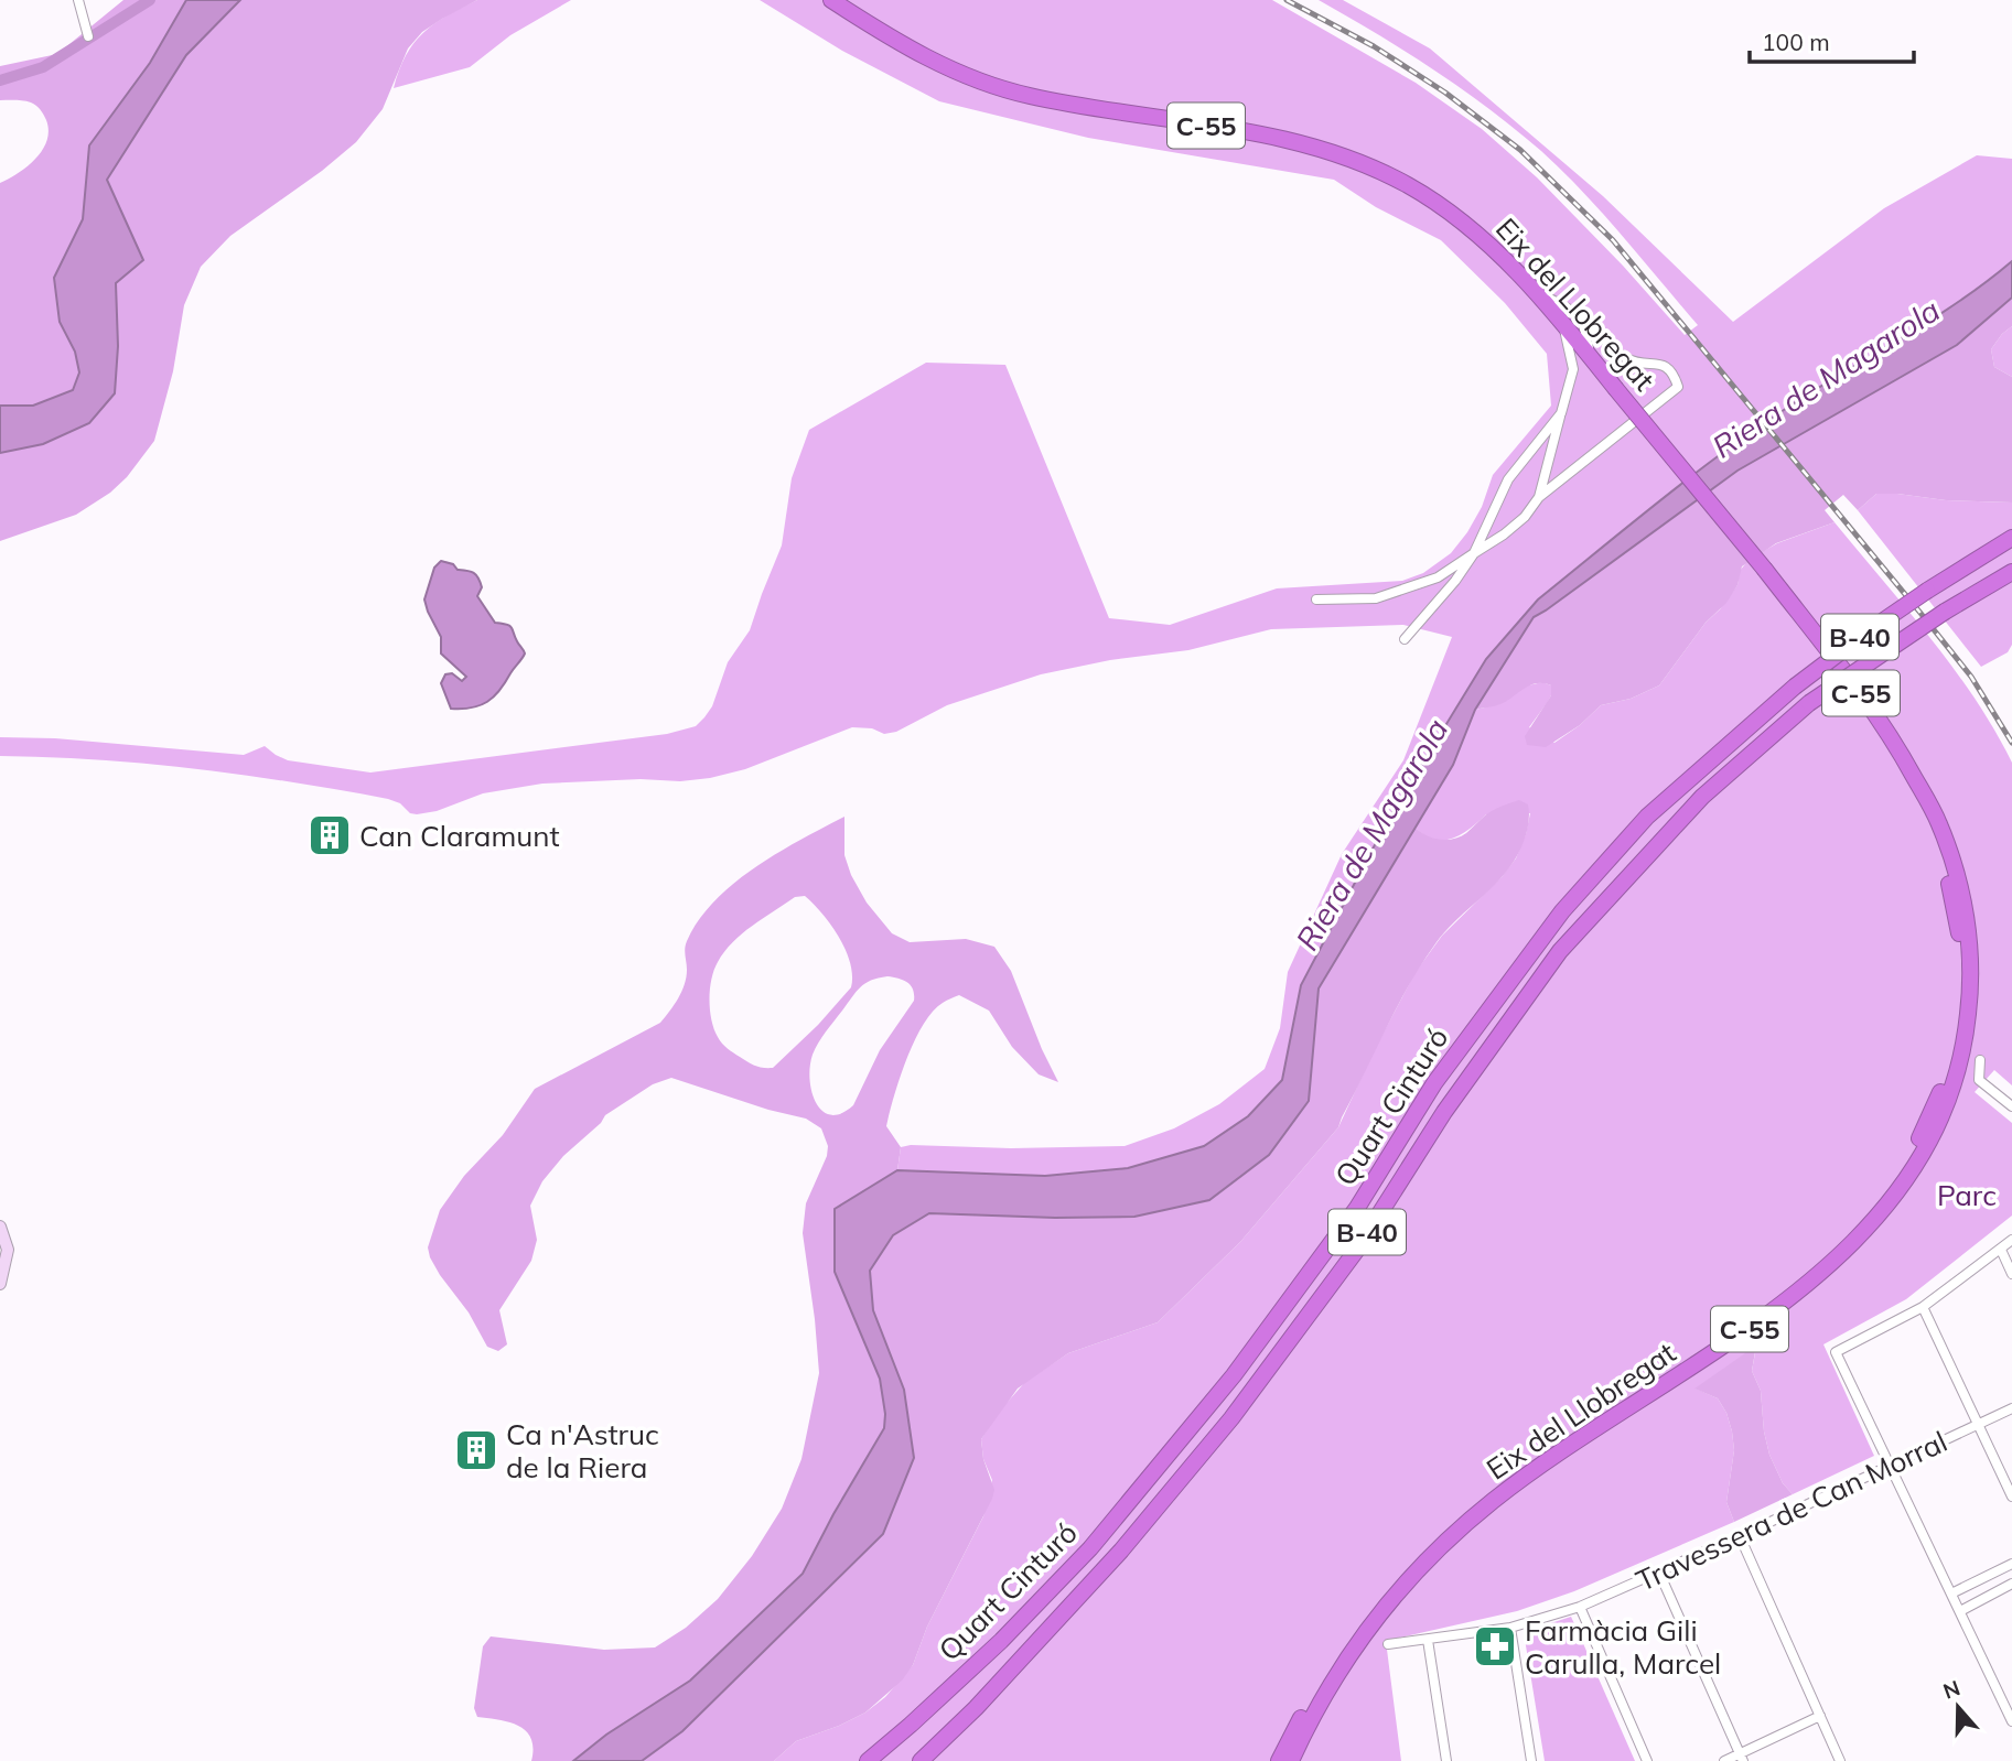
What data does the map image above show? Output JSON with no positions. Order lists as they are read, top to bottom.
{
  "streets": {
    "highway": [
      "C-55",
      "Eix del Llobregat",
      "B-40",
      "Quart Cinturó"
    ],
    "street": ["Travessera de Can Morral"]
  },
  "water": ["Riera de Magarola"],
  "parks": ["Parc"],
  "places": {
    "building": ["Can Claramunt", "Ca n'Astruc de la Riera"],
    "pharmacy": ["Farmàcia Gili Carulla, Marcel"]
  },
  "scale_bar": "100 m",
  "north": "top"
}
